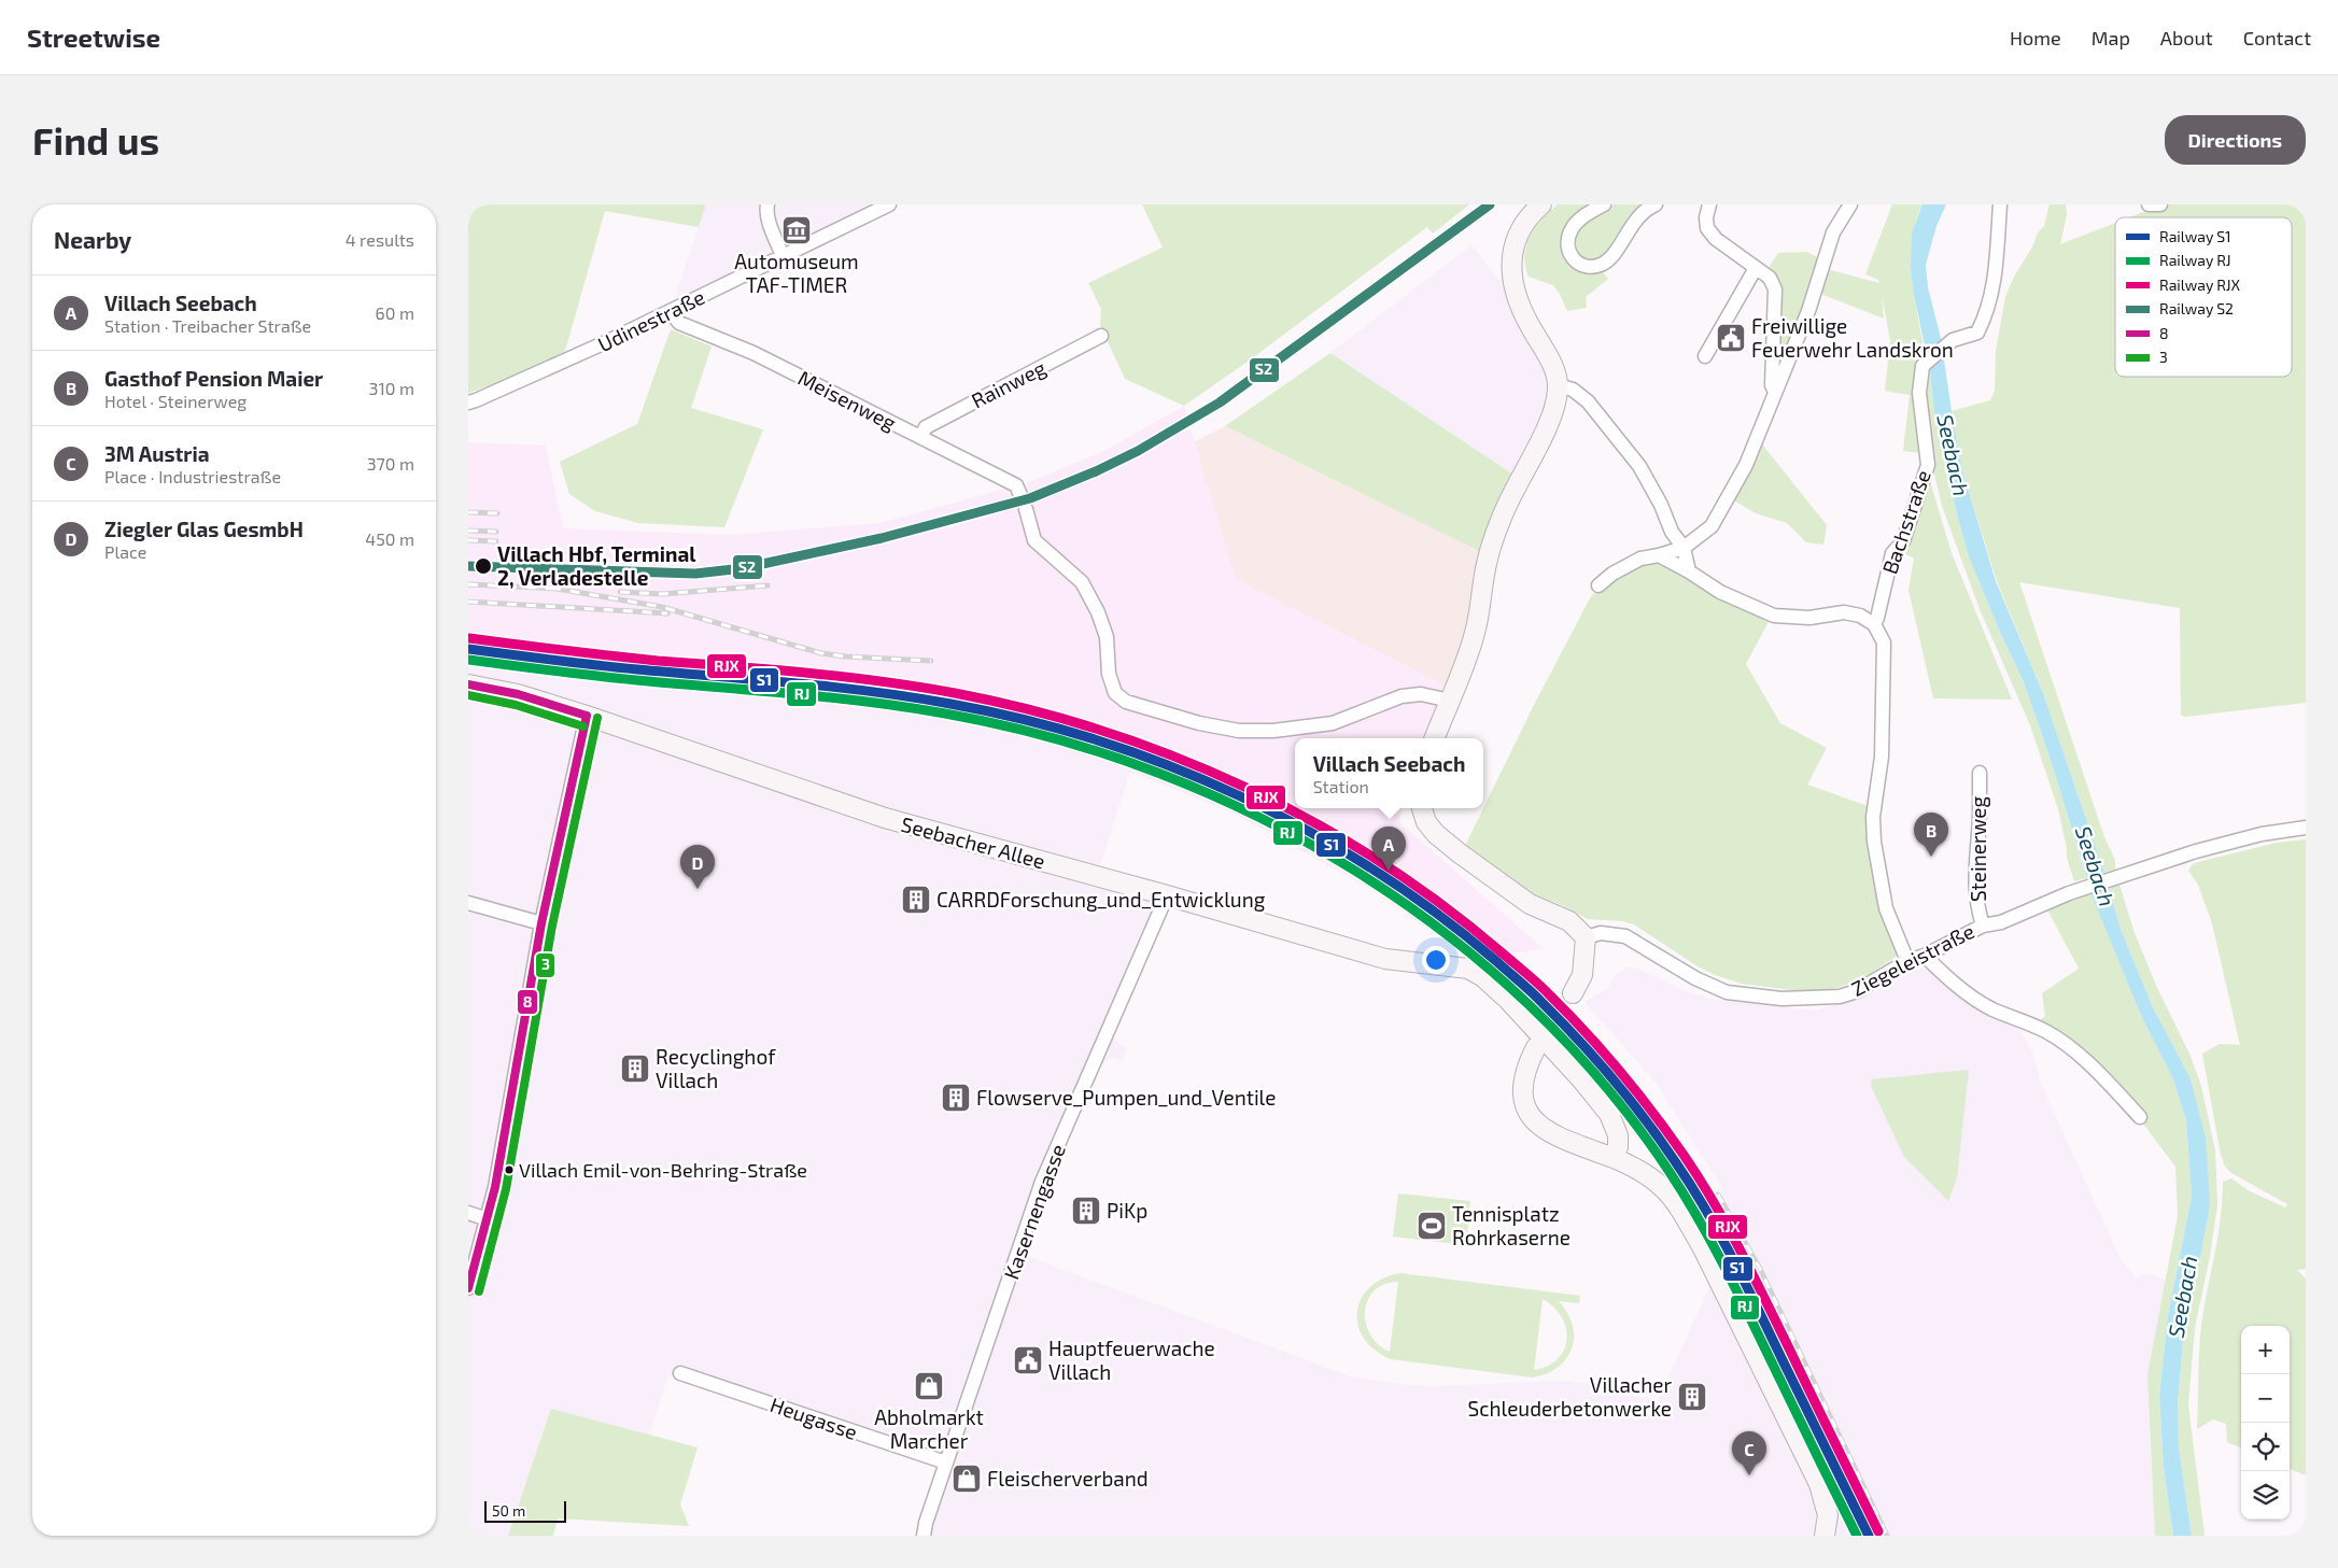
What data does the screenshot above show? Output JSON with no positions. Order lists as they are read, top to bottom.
{
  "streets": {
    "street": [
      "Udinestraße",
      "Rainweg",
      "Meisenweg",
      "Bachstraße",
      "Seebacher Allee",
      "Steinerweg",
      "Ziegeleistraße",
      "Kasernengasse",
      "Heugasse"
    ]
  },
  "crossings": [
    ["Udinestraße", "Meisenweg"],
    ["Rainweg", "Meisenweg"],
    ["Seebacher Allee", "Kasernengasse"],
    ["Steinerweg", "Ziegeleistraße"],
    ["Kasernengasse", "Heugasse"]
  ],
  "water": ["Seebach"],
  "places": {
    "museum": ["Automuseum TAF-TIMER"],
    "public building": ["Freiwillige Feuerwehr Landskron", "Hauptfeuerwache Villach"],
    "other": ["Villach Hbf, Terminal 2, Verladestelle", "Villach Emil-von-Behring-Straße"],
    "building": [
      "CARRDForschung_und_Entwicklung",
      "Recyclinghof Villach",
      "Flowserve_Pumpen_und_Ventile",
      "PiKp",
      "Villacher Schleuderbetonwerke"
    ],
    "sports": ["Tennisplatz Rohrkaserne"],
    "shop": ["Abholmarkt Marcher", "Fleischerverband"]
  },
  "lines": [
    "rail line S2",
    "rail line RJX",
    "rail line S1",
    "rail line RJ",
    "transit line 8",
    "transit line 3"
  ],
  "legend": [
    "Railway S1",
    "Railway RJ",
    "Railway RJX",
    "Railway S2",
    "8",
    "3"
  ],
  "scale_bar": "50 m",
  "page": {
    "header": "Streetwise",
    "nav": [
      "Home",
      "Map",
      "About",
      "Contact"
    ],
    "buttons": "Directions",
    "title": "Find us",
    "heading": ["Nearby", "4 results"],
    "list": [
      {
        "mark": "A",
        "name": "Villach Seebach",
        "note": "Station · Treibacher Straße",
        "value": "60 m"
      },
      {
        "mark": "B",
        "name": "Gasthof Pension Maier",
        "note": "Hotel · Steinerweg",
        "value": "310 m"
      },
      {
        "mark": "C",
        "name": "3M Austria",
        "note": "Place · Industriestraße",
        "value": "370 m"
      },
      {
        "mark": "D",
        "name": "Ziegler Glas GesmbH",
        "note": "Place",
        "value": "450 m"
      }
    ],
    "popup": ["Villach Seebach", "Station"],
    "pins": [
      "B",
      "A",
      "D",
      "C"
    ],
    "map_buttons": ["+", "−"],
    "scale": "50 m"
  }
}
